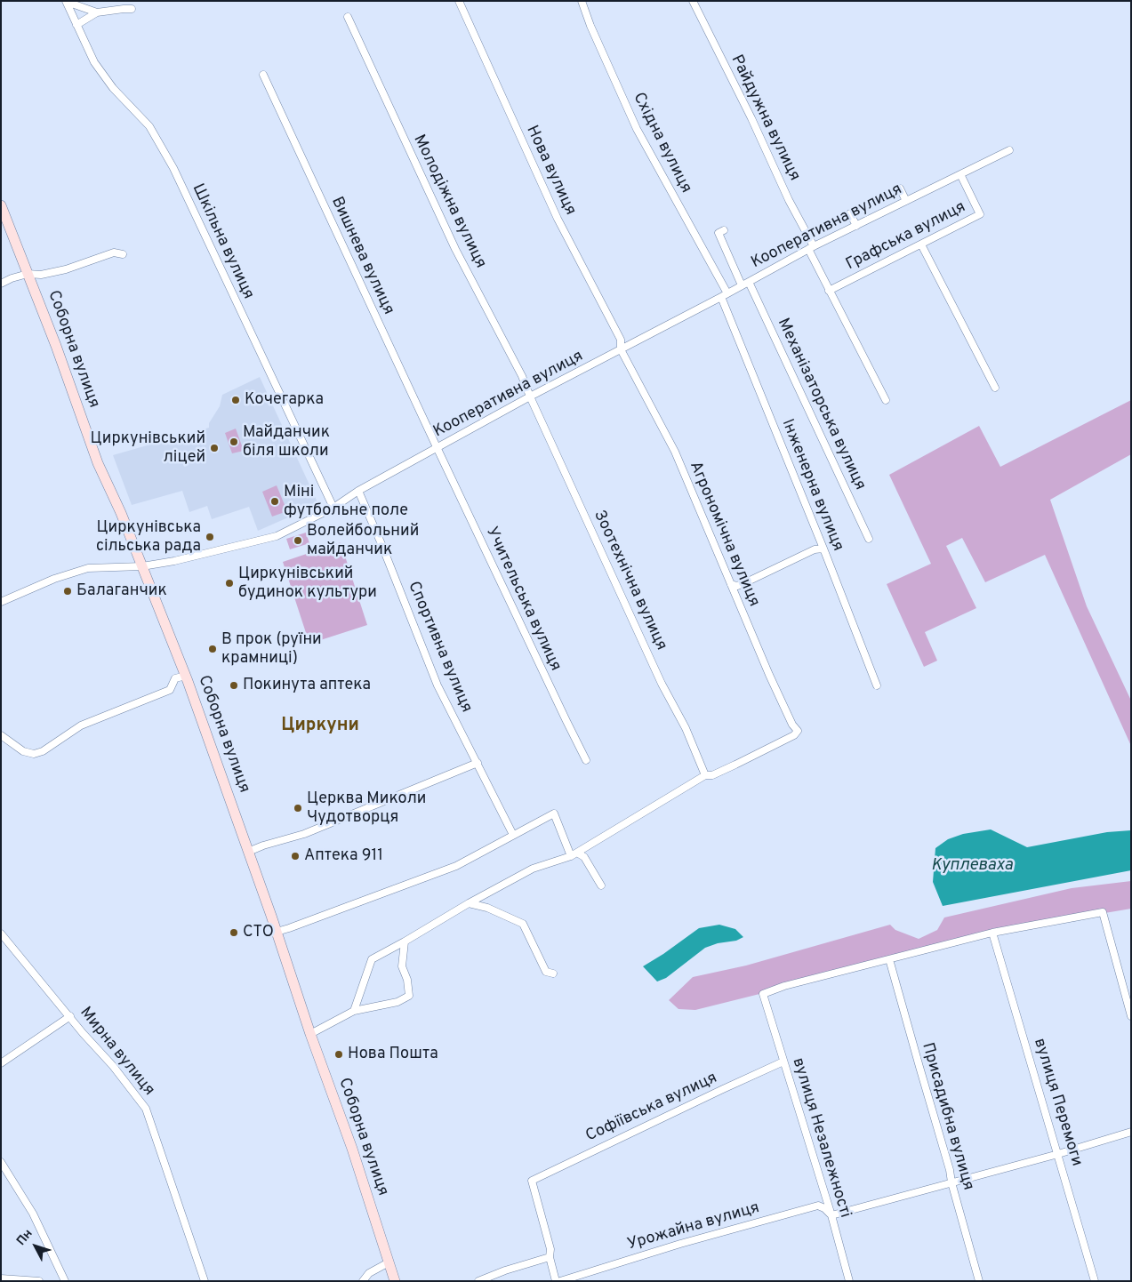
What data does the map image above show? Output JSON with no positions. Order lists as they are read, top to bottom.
{
  "streets": {
    "street": [
      "Райдужна вулиця",
      "Східна вулиця",
      "Нова вулиця",
      "Молодіжна вулиця",
      "Кооперативна вулиця",
      "Графська вулиця",
      "Шкільна вулиця",
      "Вишнева вулиця",
      "Соборна вулиця",
      "Механізаторська вулиця",
      "Інженерна вулиця",
      "Агрономічна вулиця",
      "Зоотехнічна вулиця",
      "Учительська вулиця",
      "Спортивна вулиця",
      "Мирна вулиця",
      "вулиця Перемоги",
      "Софіївська вулиця",
      "Присадибна вулиця",
      "вулиця Незалежності",
      "Урожайна вулиця"
    ]
  },
  "crossings": [
    ["Райдужна вулиця", "Кооперативна вулиця"],
    ["Східна вулиця", "Кооперативна вулиця"],
    ["Східна вулиця", "Інженерна вулиця"],
    ["Нова вулиця", "Кооперативна вулиця"],
    ["Нова вулиця", "Агрономічна вулиця"],
    ["Молодіжна вулиця", "Кооперативна вулиця"],
    ["Молодіжна вулиця", "Зоотехнічна вулиця"],
    ["Кооперативна вулиця", "Графська вулиця"],
    ["Кооперативна вулиця", "Шкільна вулиця"],
    ["Кооперативна вулиця", "Вишнева вулиця"],
    ["Кооперативна вулиця", "Соборна вулиця"],
    ["Кооперативна вулиця", "Механізаторська вулиця"],
    ["Кооперативна вулиця", "Інженерна вулиця"],
    ["Кооперативна вулиця", "Агрономічна вулиця"],
    ["Кооперативна вулиця", "Зоотехнічна вулиця"],
    ["Кооперативна вулиця", "Учительська вулиця"],
    ["Кооперативна вулиця", "Спортивна вулиця"],
    ["Вишнева вулиця", "Учительська вулиця"],
    ["Агрономічна вулиця", "Зоотехнічна вулиця"],
    ["Софіївська вулиця", "вулиця Незалежності"],
    ["Присадибна вулиця", "вулиця Незалежності"],
    ["вулиця Незалежності", "Урожайна вулиця"]
  ],
  "districts": ["Циркуни"],
  "water": ["Куплеваха"],
  "places": [
    "Кочегарка",
    "Майданчик біля школи",
    "Циркунівський ліцей",
    "Міні футбольне поле",
    "Циркунівська сільська рада",
    "Волейбольний майданчик",
    "Циркунівський будинок культури",
    "Балаганчик",
    "В прок (руїни крамниці)",
    "Покинута аптека",
    "Церква Миколи Чудотворця",
    "Аптека 911",
    "СТО",
    "Нова Пошта"
  ],
  "north": "top left"
}
